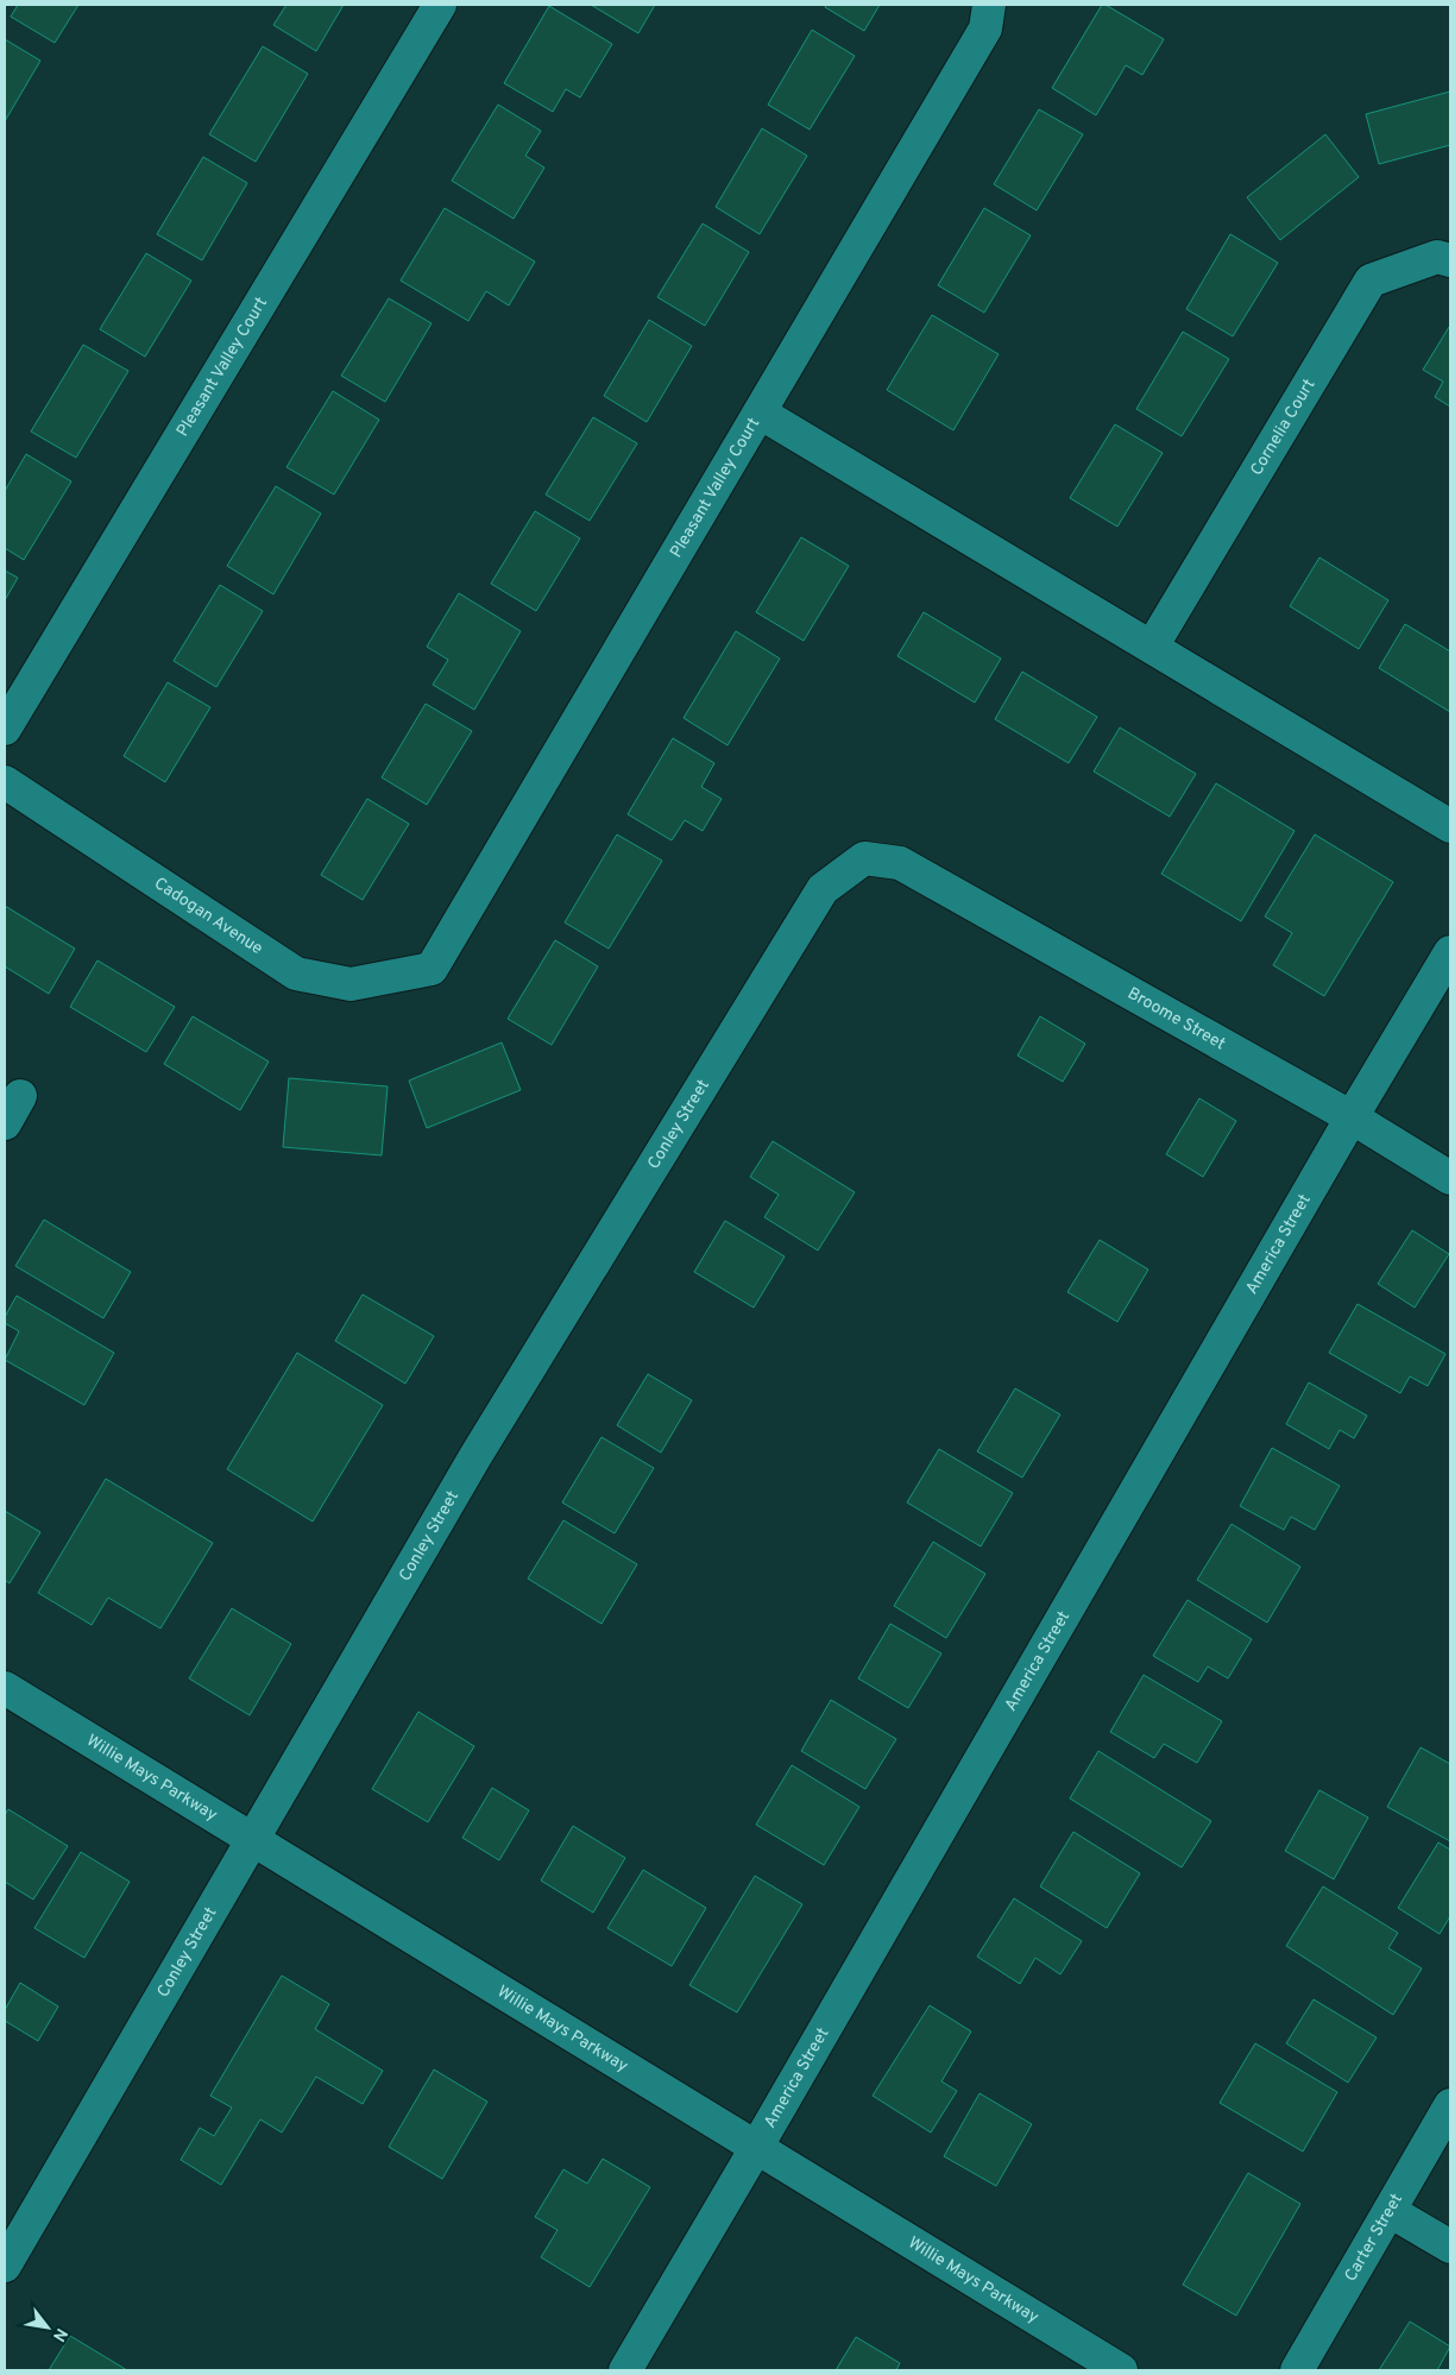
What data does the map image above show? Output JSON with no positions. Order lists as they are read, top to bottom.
{
  "streets": {
    "street": [
      "Pleasant Valley Court",
      "Cornelia Court",
      "Cadogan Avenue",
      "Broome Street",
      "Conley Street",
      "America Street",
      "Willie Mays Parkway",
      "Carter Street"
    ]
  },
  "crossings": [
    ["Pleasant Valley Court", "Cadogan Avenue"],
    ["Broome Street", "Conley Street"],
    ["Broome Street", "America Street"],
    ["Conley Street", "Willie Mays Parkway"],
    ["America Street", "Willie Mays Parkway"]
  ],
  "north": "bottom right"
}
